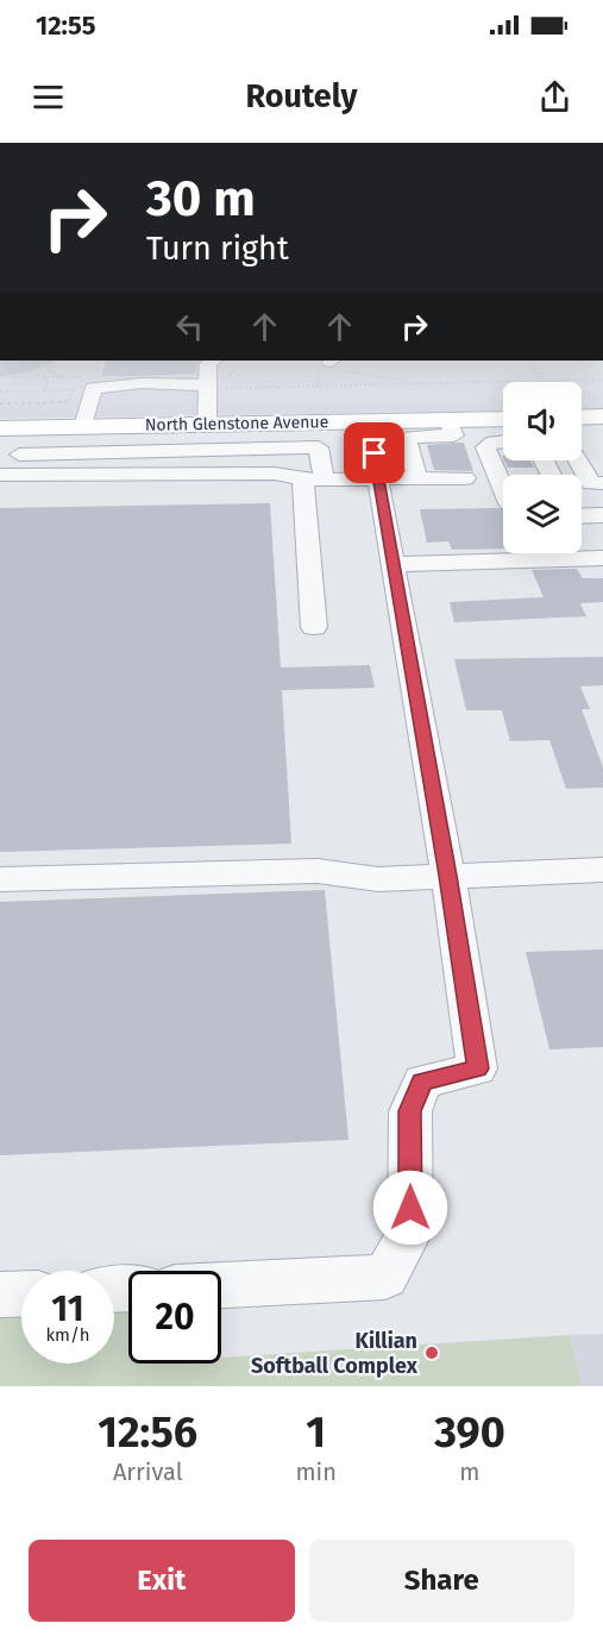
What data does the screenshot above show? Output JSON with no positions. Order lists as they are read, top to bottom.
{
  "streets": {
    "main road": ["North Glenstone Avenue"]
  },
  "places": ["Killian Softball Complex"],
  "page": {
    "status": "12:55",
    "header": "Routely",
    "turn": ["30 m", "Turn right"],
    "speed": "11 km/h",
    "limit": "20",
    "eta": [
      "12:56",
      "Arrival",
      "1",
      "min",
      "390",
      "m"
    ],
    "buttons": ["Exit", "Share"]
  }
}
